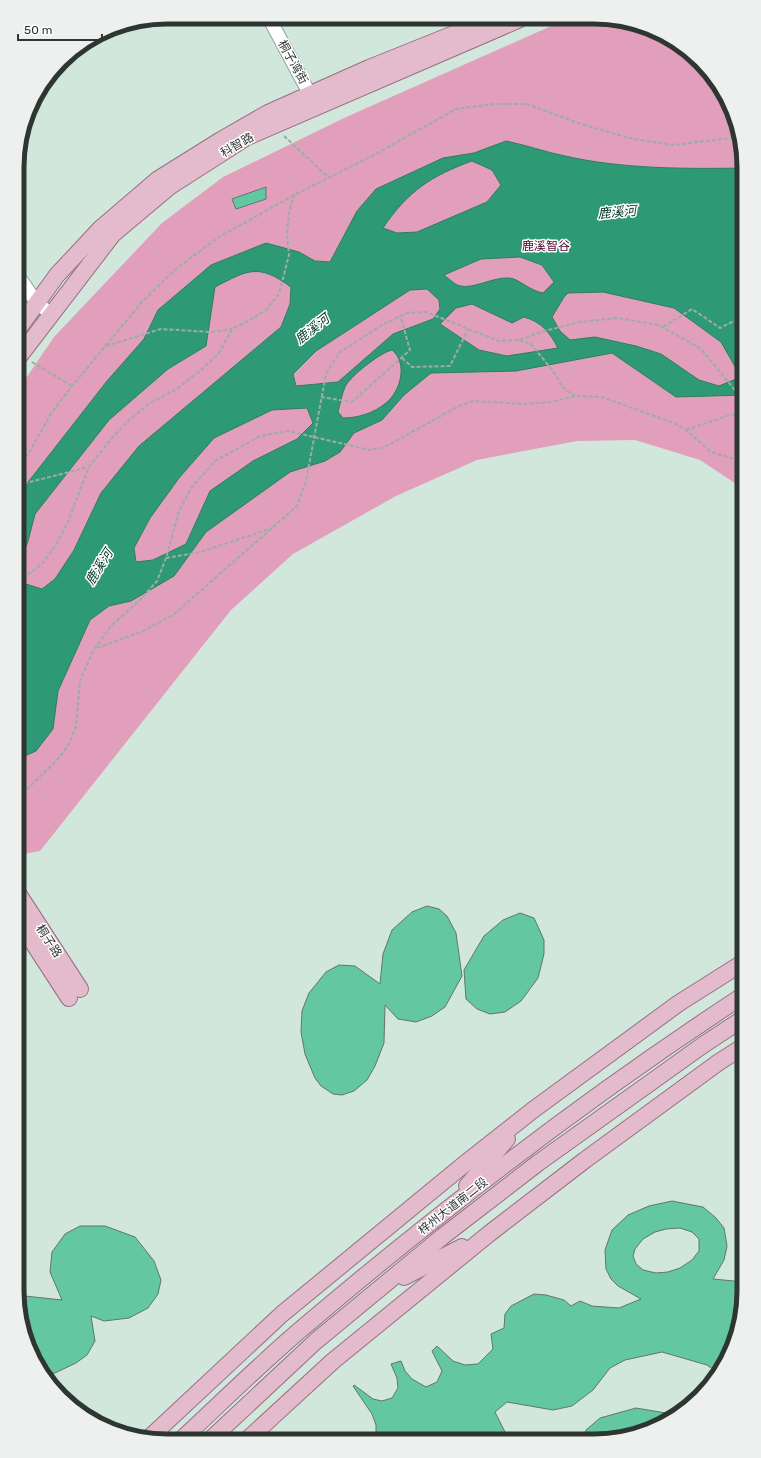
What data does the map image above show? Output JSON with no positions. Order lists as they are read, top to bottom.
{
  "streets": {
    "main road": ["科智路", "桐子路", "梓州大道南二段"],
    "street": ["桐子湾街"]
  },
  "crossings": [
    ["桐子湾街", "科智路"]
  ],
  "water": ["鹿溪河"],
  "parks": ["鹿溪智谷"],
  "scale_bar": "50 m"
}
